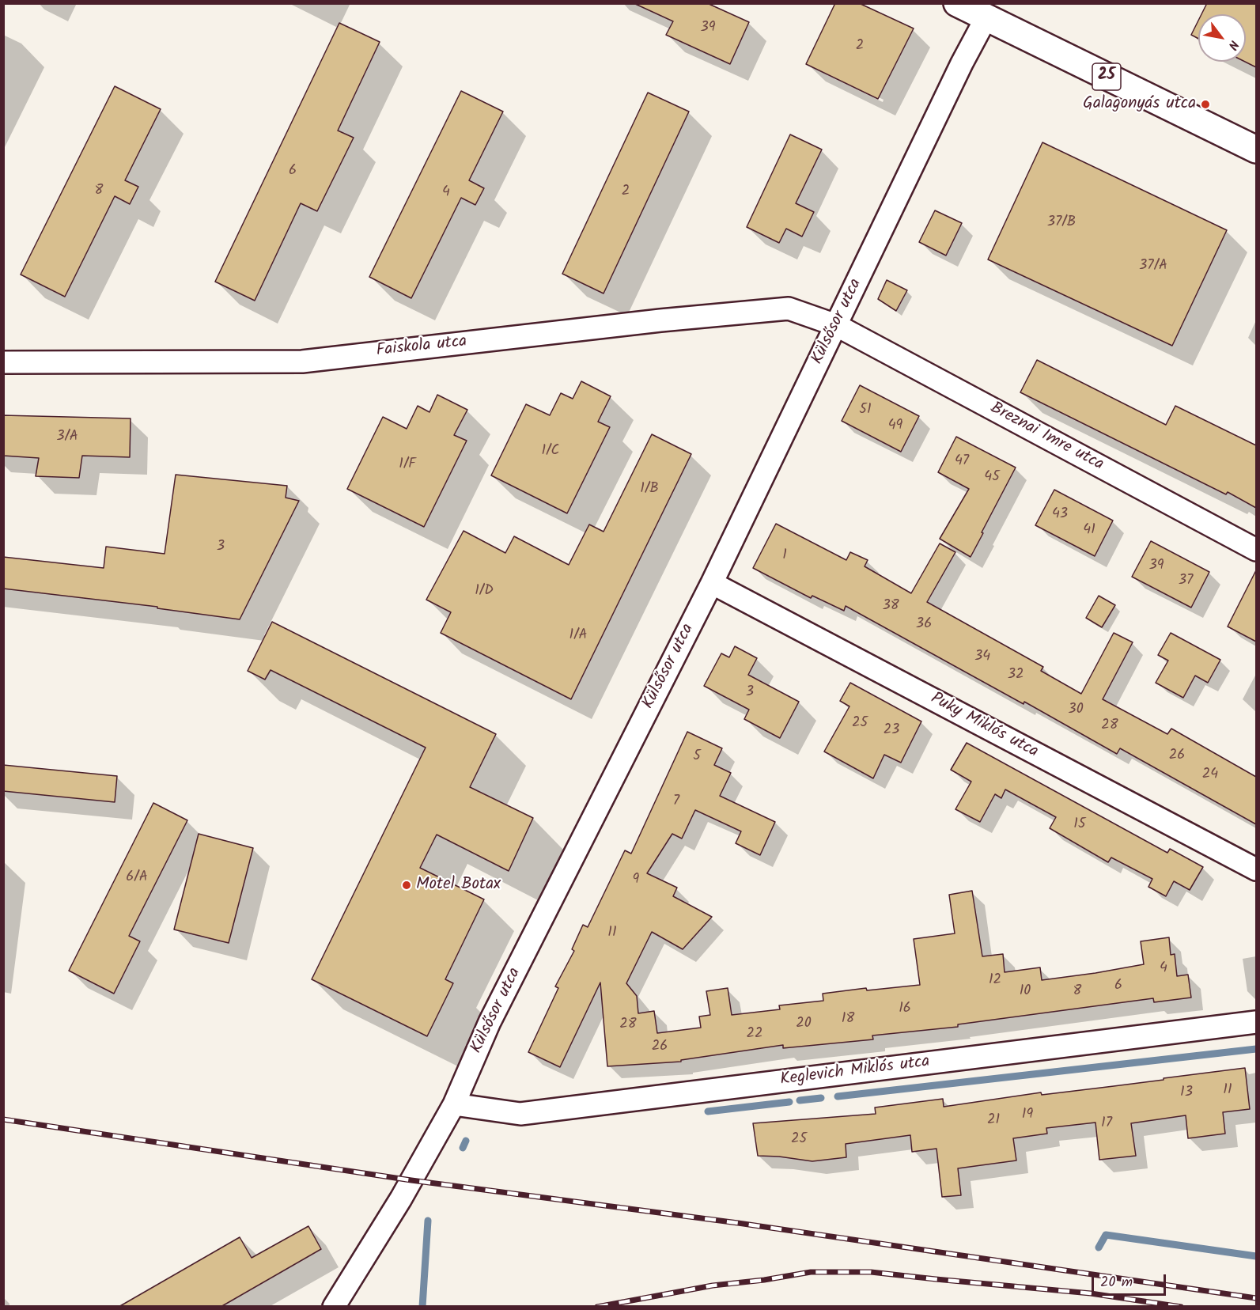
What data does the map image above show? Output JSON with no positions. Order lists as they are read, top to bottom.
{
  "streets": {
    "main road": ["25"],
    "street": [
      "Külsősor utca",
      "Faiskola utca",
      "Breznai Imre utca",
      "Puky Miklós utca",
      "Keglevich Miklós utca"
    ]
  },
  "crossings": [
    ["25", "Külsősor utca"],
    ["Külsősor utca", "Faiskola utca"],
    ["Külsősor utca", "Breznai Imre utca"],
    ["Külsősor utca", "Puky Miklós utca"],
    ["Külsősor utca", "Keglevich Miklós utca"],
    ["Faiskola utca", "Breznai Imre utca"]
  ],
  "places": ["Galagonyás utca", "Motel Botax"],
  "house_numbers": [
    "39",
    "2",
    "6",
    "8",
    "2",
    "4",
    "37/B",
    "37/A",
    "51",
    "49",
    "3/A",
    "1/C",
    "47",
    "1/F",
    "45",
    "1/B",
    "43",
    "41",
    "3",
    "1",
    "39",
    "37",
    "1/D",
    "38",
    "36",
    "1/A",
    "34",
    "32",
    "3",
    "30",
    "25",
    "28",
    "23",
    "26",
    "5",
    "24",
    "7",
    "15",
    "6/A",
    "9",
    "11",
    "4",
    "12",
    "6",
    "10",
    "8",
    "16",
    "18",
    "20",
    "28",
    "22",
    "26",
    "11",
    "13",
    "19",
    "21",
    "17",
    "25"
  ],
  "scale_bar": "20 m",
  "north": "bottom right"
}
